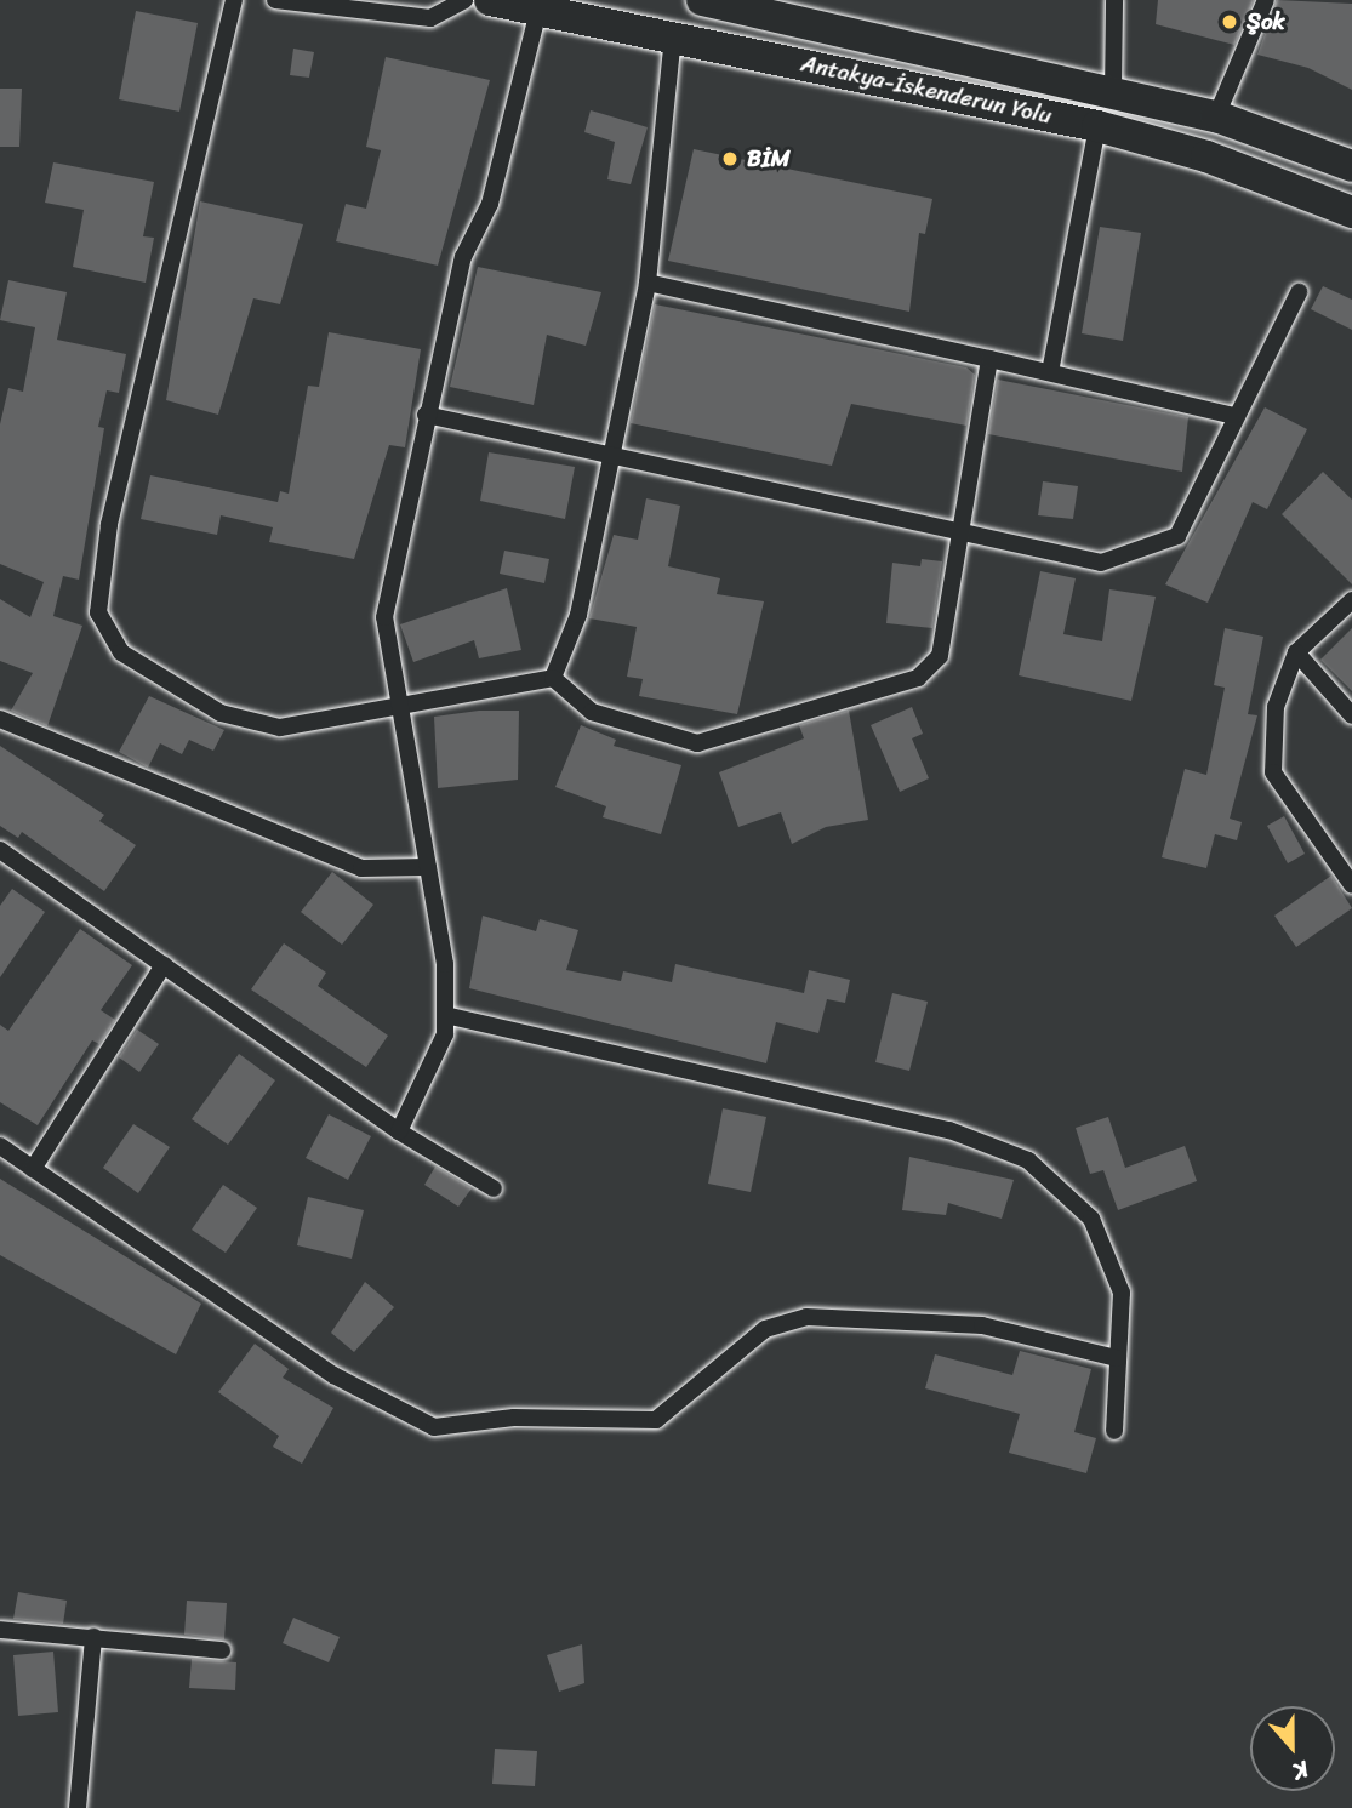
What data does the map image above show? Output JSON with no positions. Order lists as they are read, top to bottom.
{
  "streets": {
    "highway": ["Antakya-İskenderun Yolu"]
  },
  "places": ["Şok", "BİM"],
  "north": "bottom"
}
